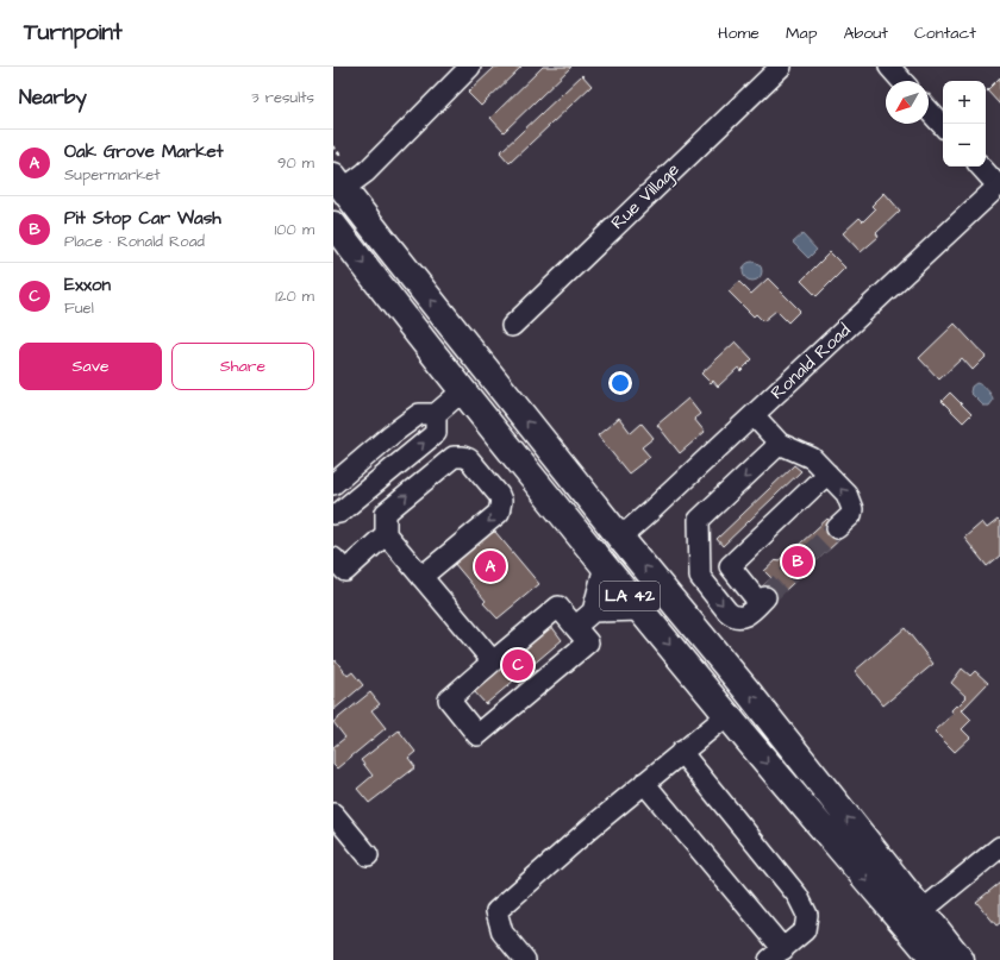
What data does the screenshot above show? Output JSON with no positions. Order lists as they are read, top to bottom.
{
  "streets": {
    "main road": ["LA 42"],
    "street": ["Rue Village", "Ronald Road"]
  },
  "crossings": [
    ["Ronald Road", "LA 42"]
  ],
  "north": "bottom left",
  "page": {
    "header": "Turnpoint",
    "nav": [
      "Home",
      "Map",
      "About",
      "Contact"
    ],
    "heading": ["Nearby", "3 results"],
    "map_buttons": ["+", "−"],
    "list": [
      {
        "mark": "A",
        "name": "Oak Grove Market",
        "note": "Supermarket",
        "value": "90 m"
      },
      {
        "mark": "B",
        "name": "Pit Stop Car Wash",
        "note": "Place · Ronald Road",
        "value": "100 m"
      },
      {
        "mark": "C",
        "name": "Exxon",
        "note": "Fuel",
        "value": "120 m"
      }
    ],
    "buttons": ["Save", "Share"],
    "pins": ["B", "A", "C"]
  }
}
